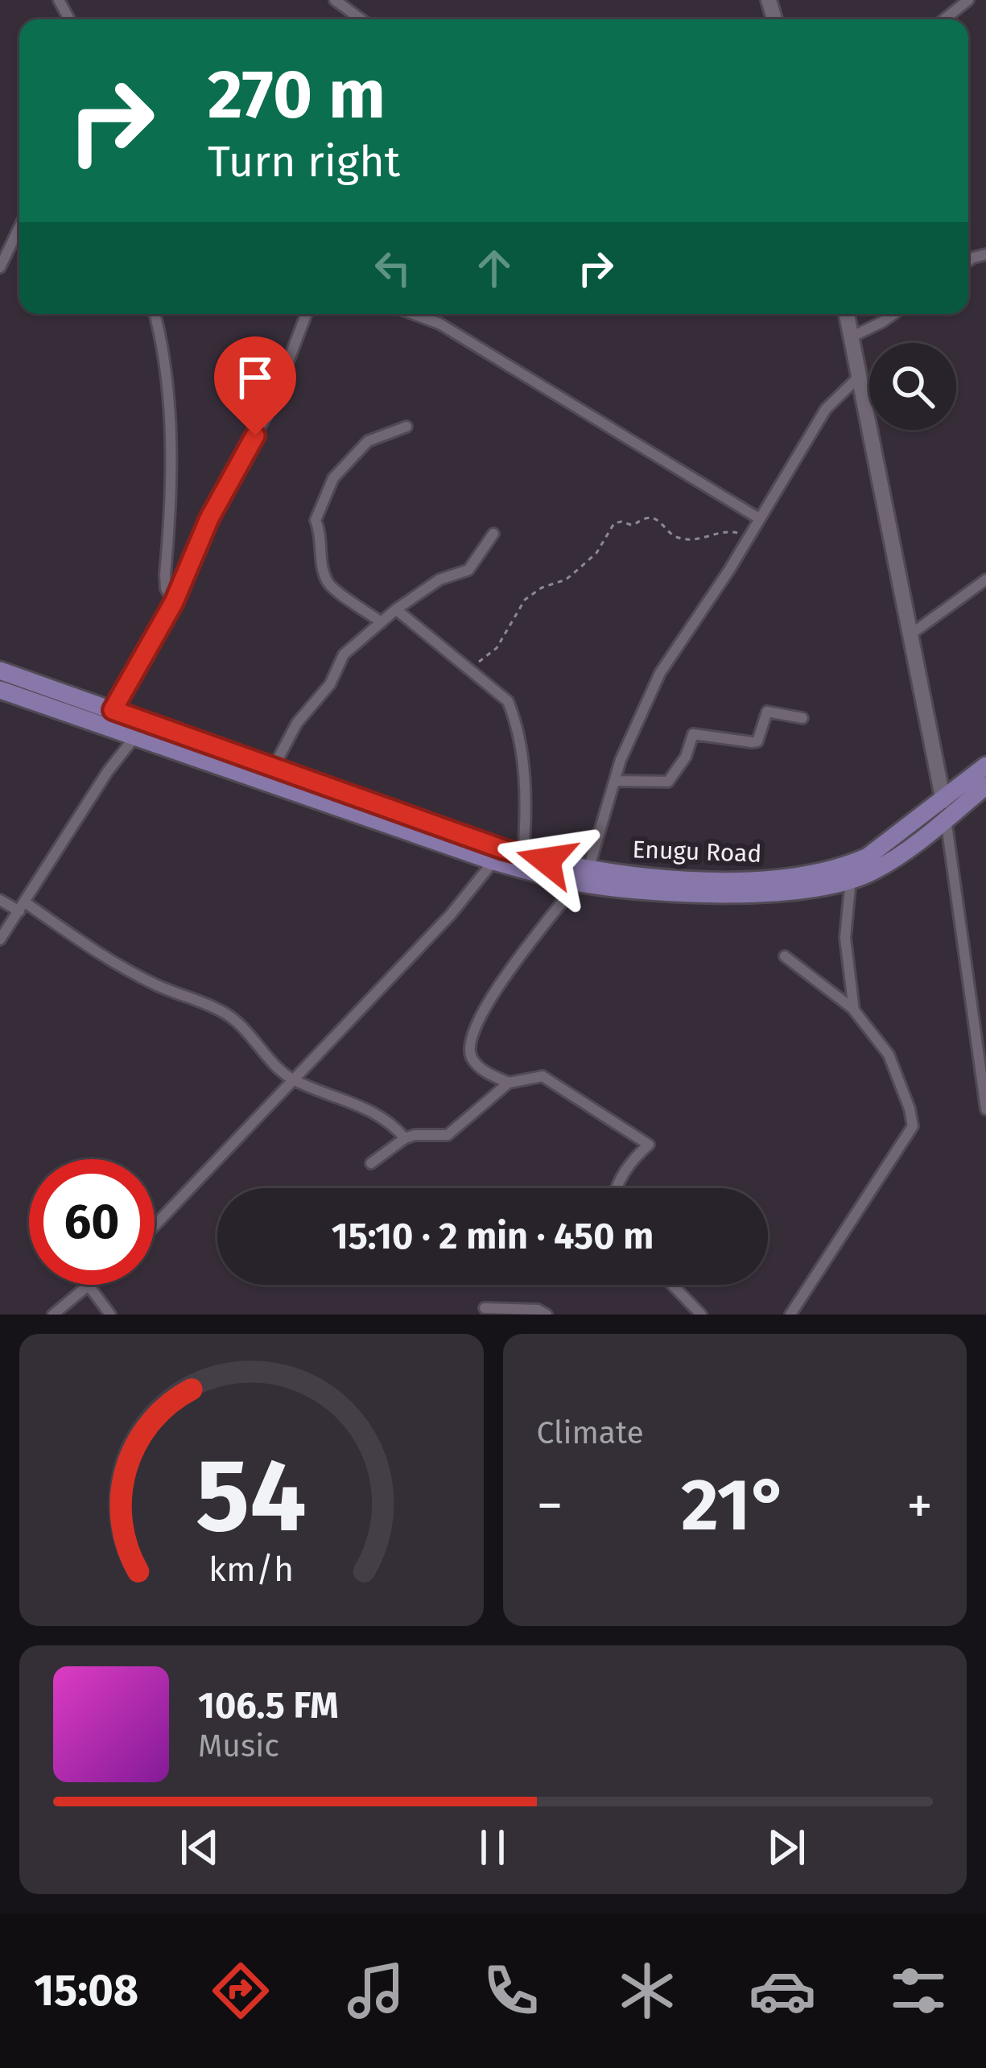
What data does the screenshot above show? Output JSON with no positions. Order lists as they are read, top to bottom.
{
  "streets": {
    "main road": ["Enugu Road"]
  },
  "page": {
    "turn": ["270 m", "Turn right"],
    "limit": "60",
    "trip": "15:10 · 2 min · 450 m",
    "tile": "Climate",
    "heat": ["−", "21°", "+"],
    "song": ["106.5 FM", "Music"],
    "tabs": "15:08",
    "gauge": ["54", "km/h"]
  }
}
